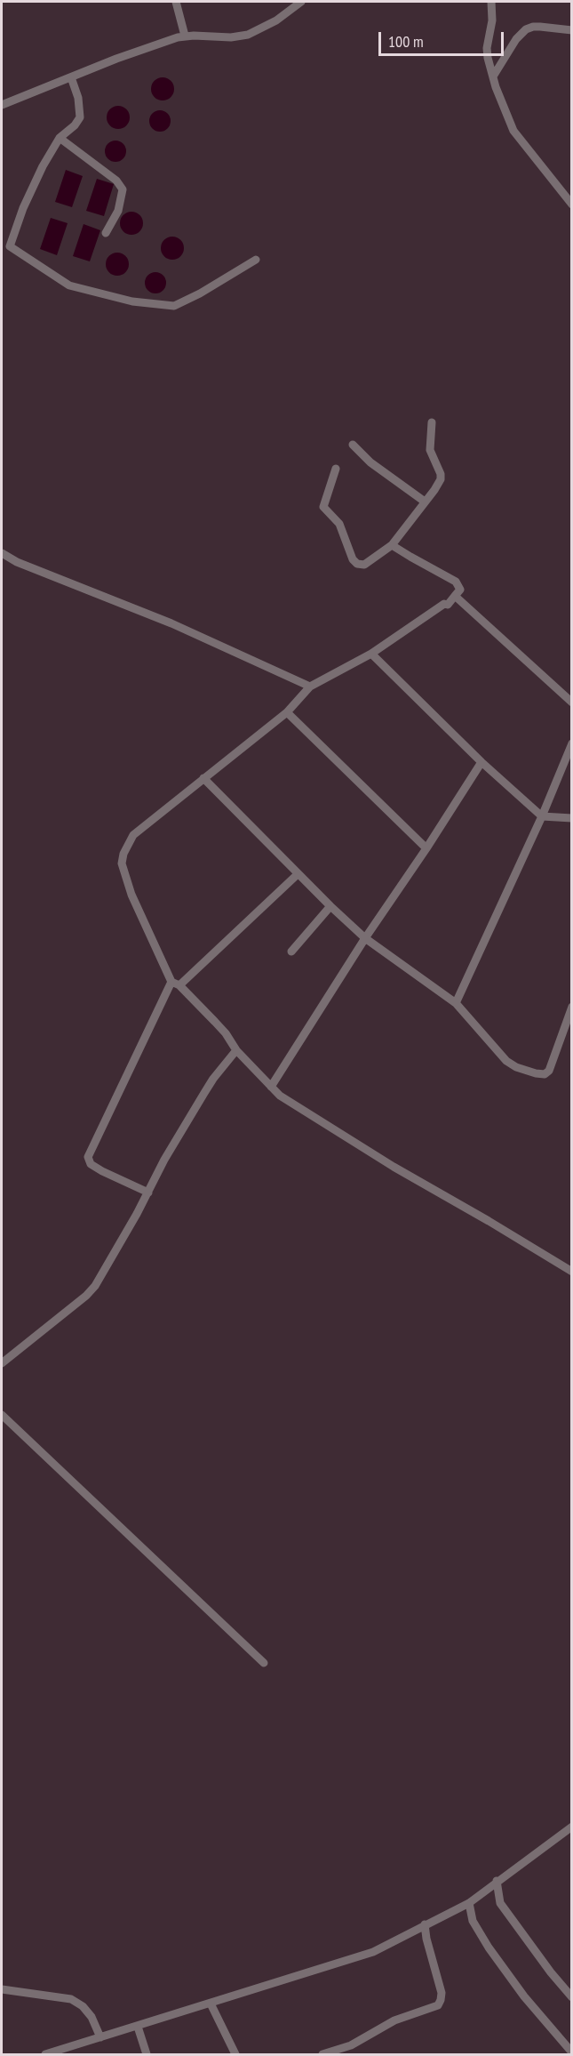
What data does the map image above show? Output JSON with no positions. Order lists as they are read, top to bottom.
{
  "scale_bar": "100 m"
}
